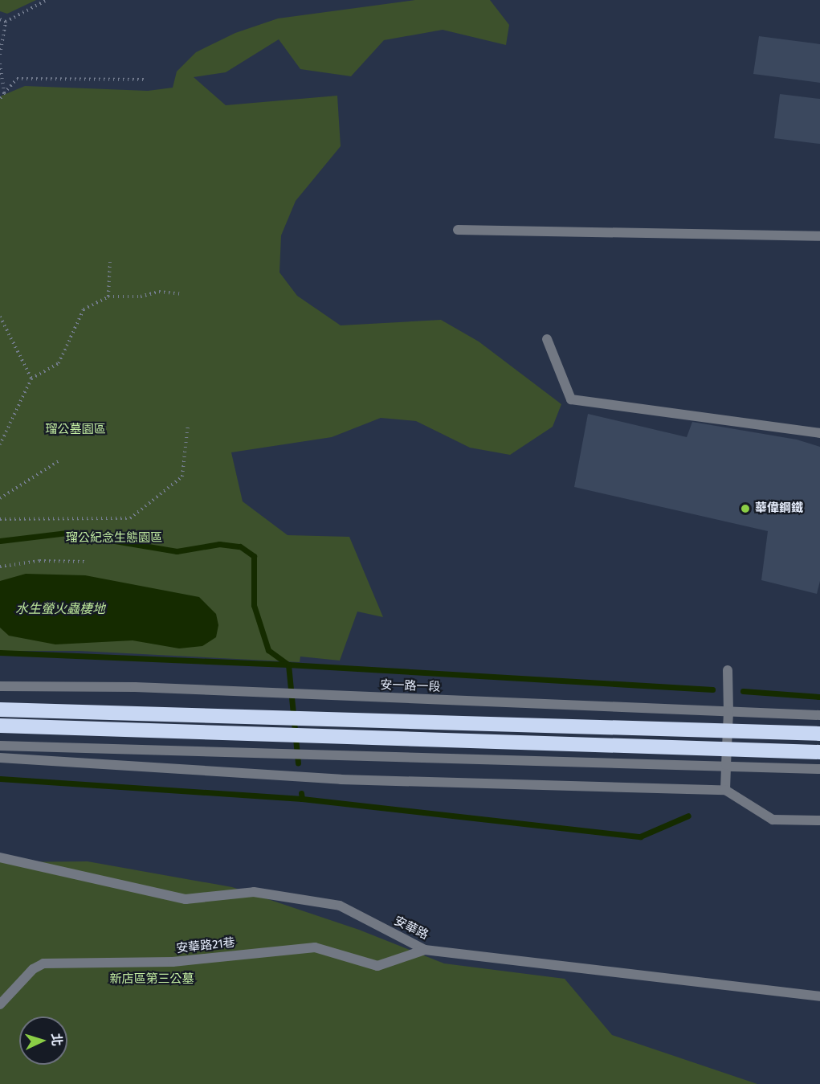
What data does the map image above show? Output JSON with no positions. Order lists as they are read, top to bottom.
{
  "streets": {
    "street": ["安一路一段", "安華路", "安華路21巷"]
  },
  "crossings": [
    ["安華路", "安華路21巷"]
  ],
  "water": ["水生螢火蟲棲地"],
  "parks": ["瑠公墓園區", "瑠公紀念生態園區", "新店區第三公墓"],
  "places": ["華偉鋼鐵"],
  "north": "right"
}
